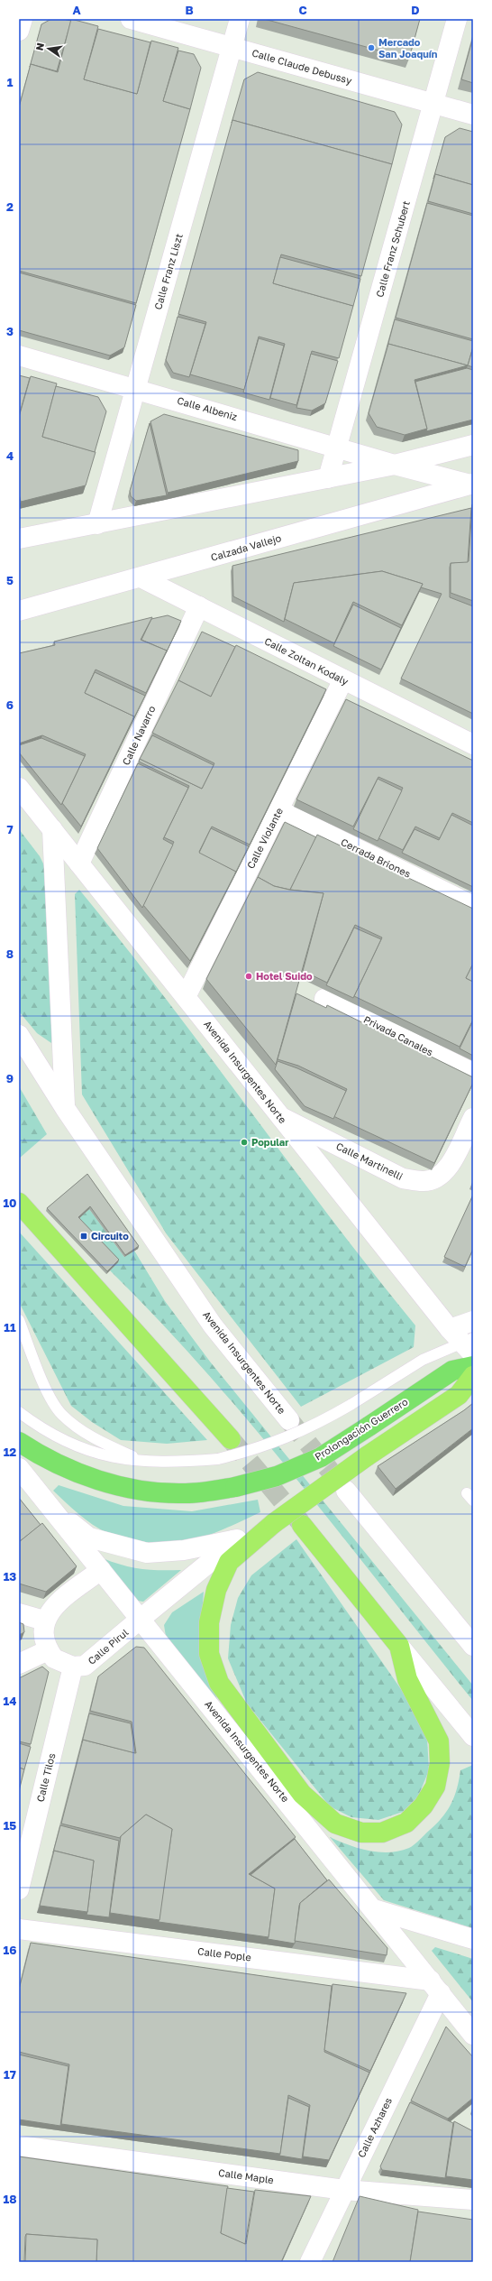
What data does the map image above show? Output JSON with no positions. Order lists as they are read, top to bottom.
{
  "streets": {
    "main road": ["Prolongación Guerrero"],
    "street": [
      "Calle Claude Debussy",
      "Calle Franz Schubert",
      "Calle Franz Liszt",
      "Calle Albeniz",
      "Calzada Vallejo",
      "Calle Zoltan Kodaly",
      "Calle Navarro",
      "Calle Violante",
      "Cerrada Briones",
      "Privada Canales",
      "Avenida Insurgentes Norte",
      "Calle Martinelli",
      "Calle Pirul",
      "Calle Tilos",
      "Calle Pople",
      "Calle Azhares",
      "Calle Maple"
    ]
  },
  "crossings": [
    ["Calle Claude Debussy", "Calle Franz Schubert"],
    ["Calle Claude Debussy", "Calle Franz Liszt"],
    ["Calle Franz Schubert", "Calle Albeniz"],
    ["Calle Franz Liszt", "Calle Albeniz"],
    ["Calle Albeniz", "Calzada Vallejo"],
    ["Calzada Vallejo", "Calle Zoltan Kodaly"],
    ["Calle Zoltan Kodaly", "Calle Navarro"],
    ["Calle Zoltan Kodaly", "Calle Violante"],
    ["Calle Navarro", "Avenida Insurgentes Norte"],
    ["Calle Violante", "Cerrada Briones"],
    ["Calle Violante", "Avenida Insurgentes Norte"],
    ["Avenida Insurgentes Norte", "Calle Martinelli"],
    ["Avenida Insurgentes Norte", "Calle Pirul"],
    ["Avenida Insurgentes Norte", "Calle Pople"],
    ["Avenida Insurgentes Norte", "Calle Azhares"],
    ["Calle Pirul", "Calle Tilos"],
    ["Calle Pople", "Calle Azhares"],
    ["Calle Azhares", "Calle Maple"]
  ],
  "places": {
    "other": ["Mercado San Joaquín", "Hotel Suido", "Popular"],
    "transit": ["Circuito"]
  },
  "north": "left",
  "grid": {
    "columns": [
      "A",
      "B",
      "C",
      "D"
    ],
    "rows": [
      "1",
      "2",
      "3",
      "4",
      "5",
      "6",
      "7",
      "8",
      "9",
      "10",
      "11",
      "12",
      "13",
      "14",
      "15",
      "16",
      "17",
      "18"
    ]
  }
}
